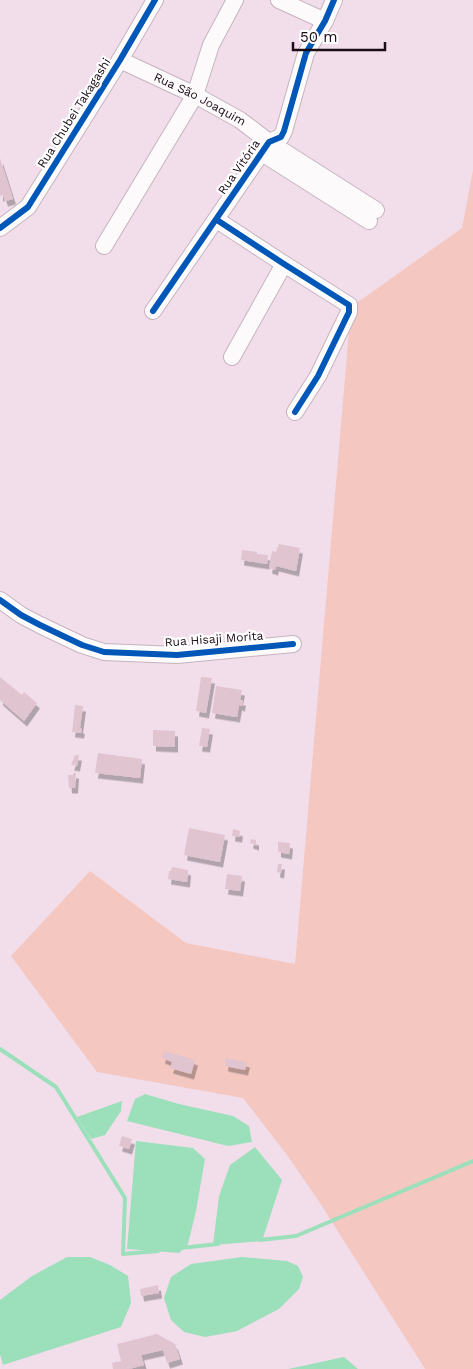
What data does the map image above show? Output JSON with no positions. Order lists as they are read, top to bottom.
{
  "streets": {
    "street": [
      "Rua São Joaquim",
      "Rua Chubei Takagashi",
      "Rua Vitória",
      "Rua Hisaji Morita"
    ]
  },
  "crossings": [
    ["Rua São Joaquim", "Rua Chubei Takagashi"],
    ["Rua São Joaquim", "Rua Vitória"]
  ],
  "scale_bar": "50 m"
}
